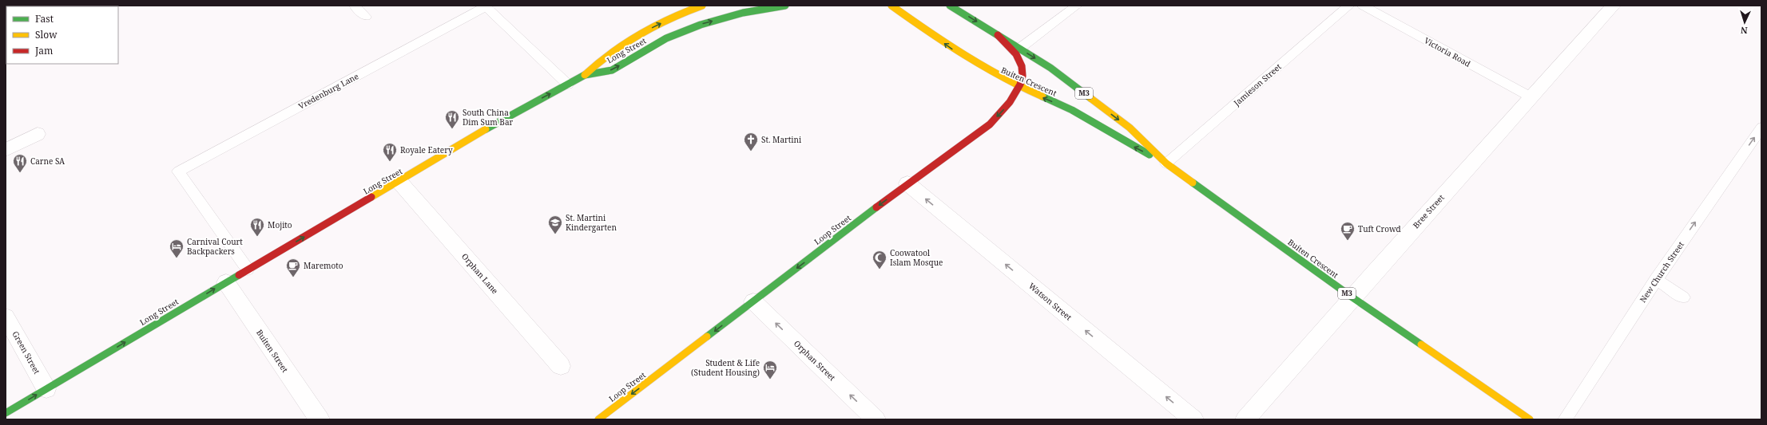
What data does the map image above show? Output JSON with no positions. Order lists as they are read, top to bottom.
{
  "streets": {
    "street": [
      "Long Street",
      "Buiten Crescent",
      "M3",
      "Bree Street",
      "Loop Street",
      "Orphan Lane",
      "Watson Street",
      "Buiten Street",
      "Green Street",
      "Orphan Street"
    ],
    "lane": [
      "Victoria Road",
      "Jamieson Street",
      "Vredenburg Lane",
      "New Church Street"
    ]
  },
  "crossings": [
    ["Long Street", "Vredenburg Lane"],
    ["Long Street", "Orphan Lane"],
    ["Long Street", "Buiten Street"],
    ["Long Street", "Green Street"],
    ["Victoria Road", "Bree Street"],
    ["Buiten Crescent", "Jamieson Street"],
    ["Buiten Crescent", "Bree Street"],
    ["Buiten Crescent", "Loop Street"],
    ["Loop Street", "Watson Street"],
    ["Loop Street", "Orphan Street"]
  ],
  "one_way": [
    "Long Street",
    "Loop Street",
    "New Church Street",
    "Watson Street",
    "Orphan Street"
  ],
  "places": {
    "restaurant": [
      "South China Dim Sum Bar",
      "Royale Eatery",
      "Carne SA",
      "Mojito"
    ],
    "church": ["St. Martini"],
    "school or university": ["St. Martini Kindergarten"],
    "cafe": ["Tuft Crowd", "Maremoto"],
    "hotel": ["Carnival Court Backpackers", "Student & Life (Student Housing)"],
    "mosque": ["Coowatool Islam Mosque"]
  },
  "legend": ["Fast", "Slow", "Jam"],
  "north": "bottom"
}
